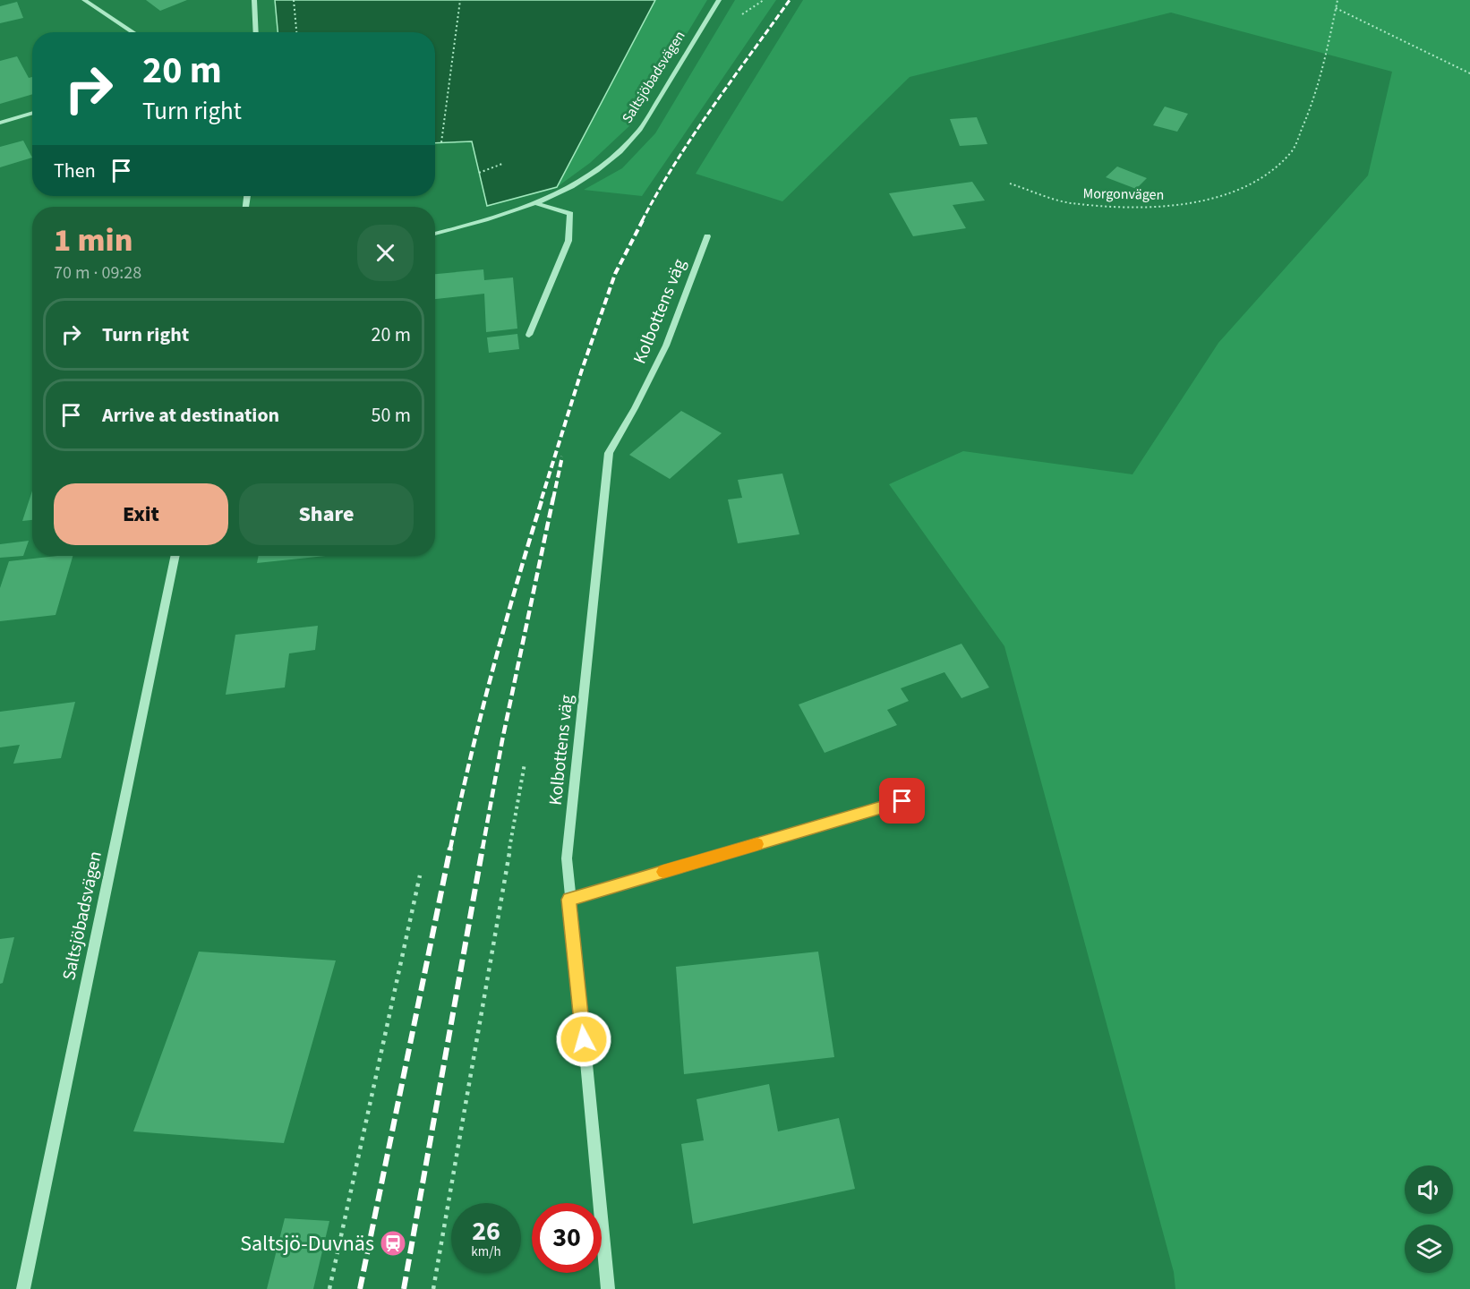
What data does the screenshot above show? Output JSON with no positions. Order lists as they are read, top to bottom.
{
  "streets": {
    "street": ["Saltsjöbadsvägen", "Kolbottens väg"],
    "path": ["Morgonvägen"]
  },
  "places": {
    "station": ["Saltsjö-Duvnäs"]
  },
  "page": {
    "turn": ["20 m", "Turn right"],
    "then": "Then",
    "heading": ["1 min", "70 m · 09:28"],
    "list": [
      {
        "name": "Turn right",
        "value": "20 m"
      },
      {
        "name": "Arrive at destination",
        "value": "50 m"
      }
    ],
    "buttons": ["Exit", "Share"],
    "speed": "26 km/h",
    "limit": "30"
  }
}
